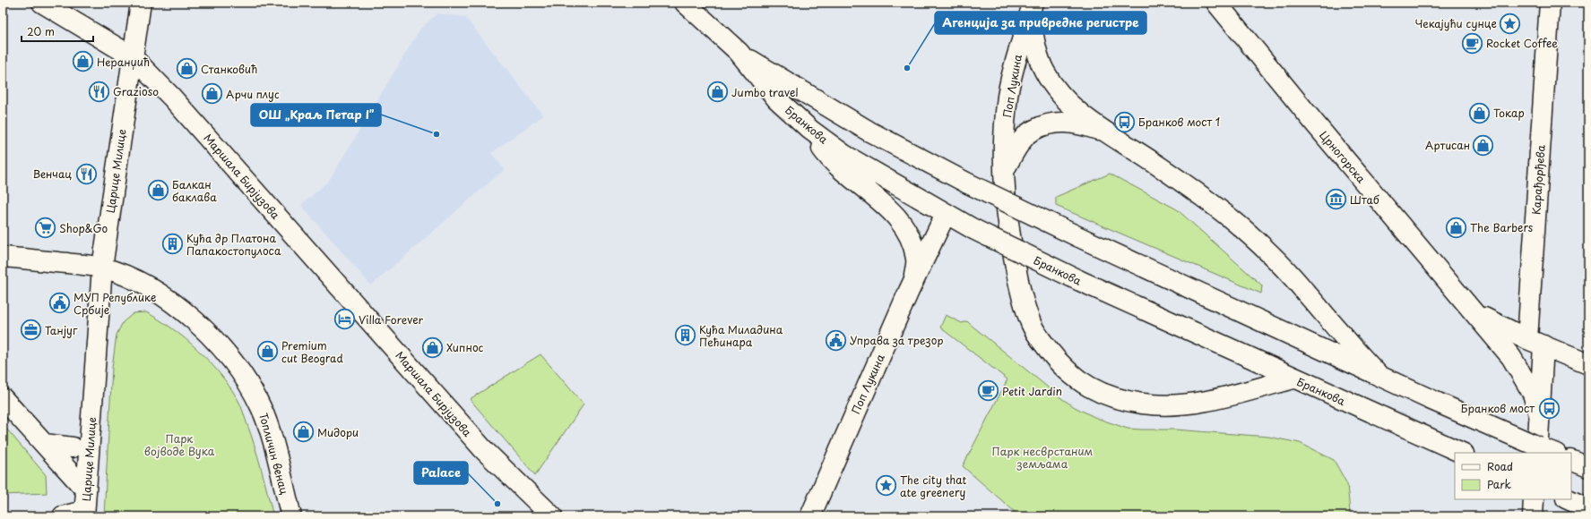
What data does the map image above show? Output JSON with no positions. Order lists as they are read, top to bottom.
{
  "streets": {
    "street": [
      "Поп Лукина",
      "Бранкова",
      "Црногорска",
      "Царице Милице",
      "Маршала Бирјузова",
      "Карађорђева",
      "Топличин венац"
    ]
  },
  "crossings": [
    ["Поп Лукина", "Бранкова"],
    ["Црногорска", "Карађорђева"],
    ["Царице Милице", "Маршала Бирјузова"],
    ["Царице Милице", "Топличин венац"]
  ],
  "parks": ["Парк војводе Вука", "Парк несврстаним земљама"],
  "places": {
    "place": ["Чекајући сунце", "The city that ate greenery"],
    "cafe": ["Rocket Coffee", "Petit Jardin"],
    "shop": [
      "Неранџић",
      "Станковић",
      "Jumbo travel",
      "Арчи плус",
      "Токар",
      "Артисан",
      "Балкан баклава",
      "The Barbers",
      "Хипнос",
      "Premium cut Beograd",
      "Мидори"
    ],
    "other": ["Агенција за привредне регистре", "ОШ „Краљ Петар I”", "Palace"],
    "restaurant": ["Grazioso", "Венчац"],
    "bus stop": ["Бранков мост 1", "Бранков мост"],
    "museum": ["Штаб"],
    "supermarket": ["Shop&Go"],
    "building": ["Кућа др Платона Папакостопулоса", "Кућа Миладина Пећинара"],
    "public building": ["МУП Републике Србије", "Управа за трезор"],
    "hotel": ["Villa Forever"],
    "office": ["Танјуг"]
  },
  "legend": ["Road", "Park"],
  "scale_bar": "20 m"
}
